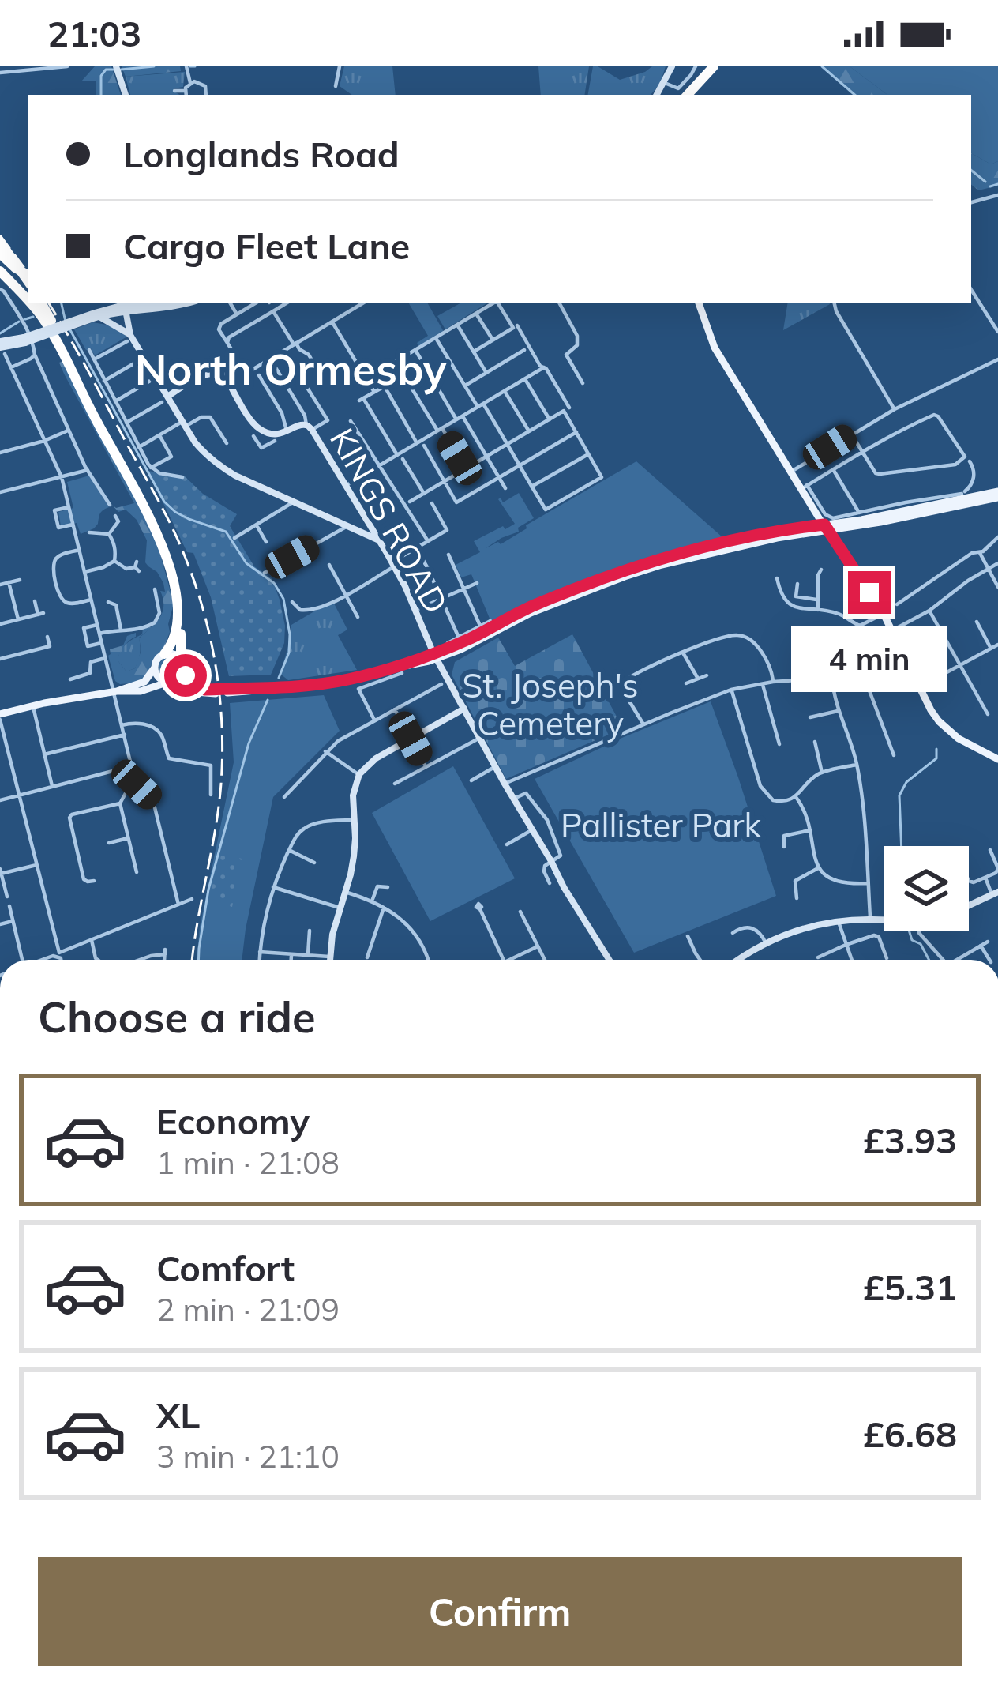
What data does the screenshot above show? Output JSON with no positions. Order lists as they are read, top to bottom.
{
  "streets": {
    "street": ["KINGS ROAD"]
  },
  "districts": ["North Ormesby"],
  "parks": ["St. Joseph's Cemetery", "Pallister Park"],
  "page": {
    "status": "21:03",
    "banner": ["Longlands Road", "Cargo Fleet Lane"],
    "bubble": "4 min",
    "heading": "Choose a ride",
    "list": [
      {
        "name": "Economy",
        "note": "1 min · 21:08",
        "value": "£3.93"
      },
      {
        "name": "Comfort",
        "note": "2 min · 21:09",
        "value": "£5.31"
      },
      {
        "name": "XL",
        "note": "3 min · 21:10",
        "value": "£6.68"
      }
    ],
    "buttons": "Confirm"
  }
}
